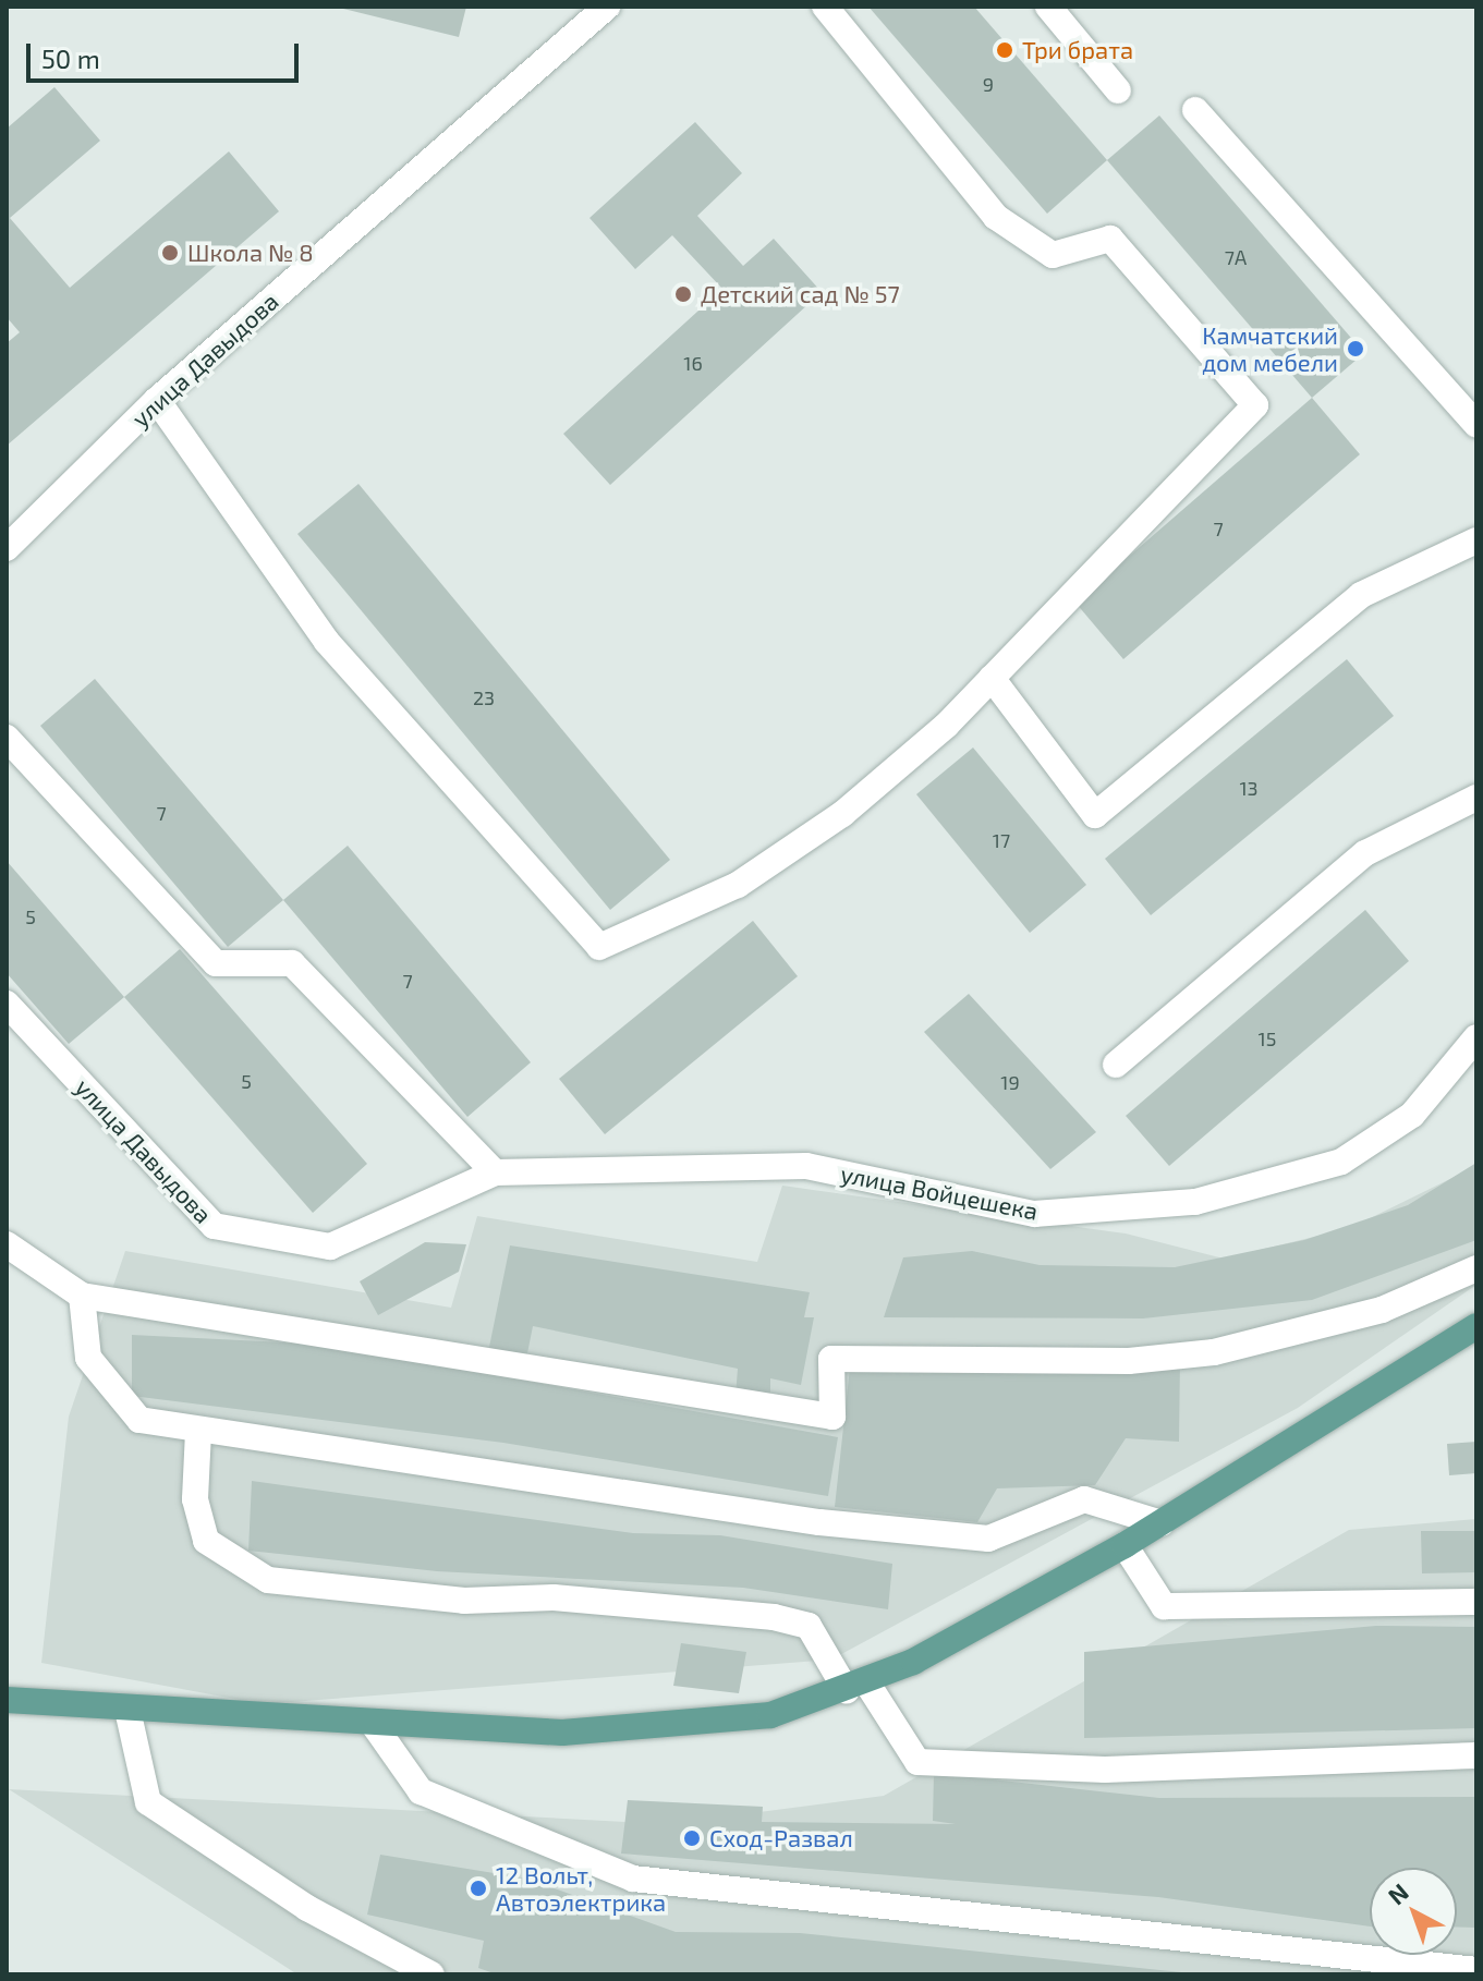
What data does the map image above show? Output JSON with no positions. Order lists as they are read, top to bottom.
{
  "streets": {
    "street": ["улица Давыдова", "улица Войцешека"]
  },
  "crossings": [
    ["улица Давыдова", "улица Войцешека"]
  ],
  "places": [
    "Три брата",
    "Школа № 8",
    "Детский сад № 57",
    "Камчатский дом мебели",
    "Сход-Развал",
    "12 Вольт, Автоэлектрика"
  ],
  "house_numbers": [
    "9",
    "7А",
    "16",
    "7",
    "23",
    "13",
    "7",
    "17",
    "5",
    "7",
    "15",
    "5",
    "19"
  ],
  "scale_bar": "50 m",
  "north": "top left"
}
